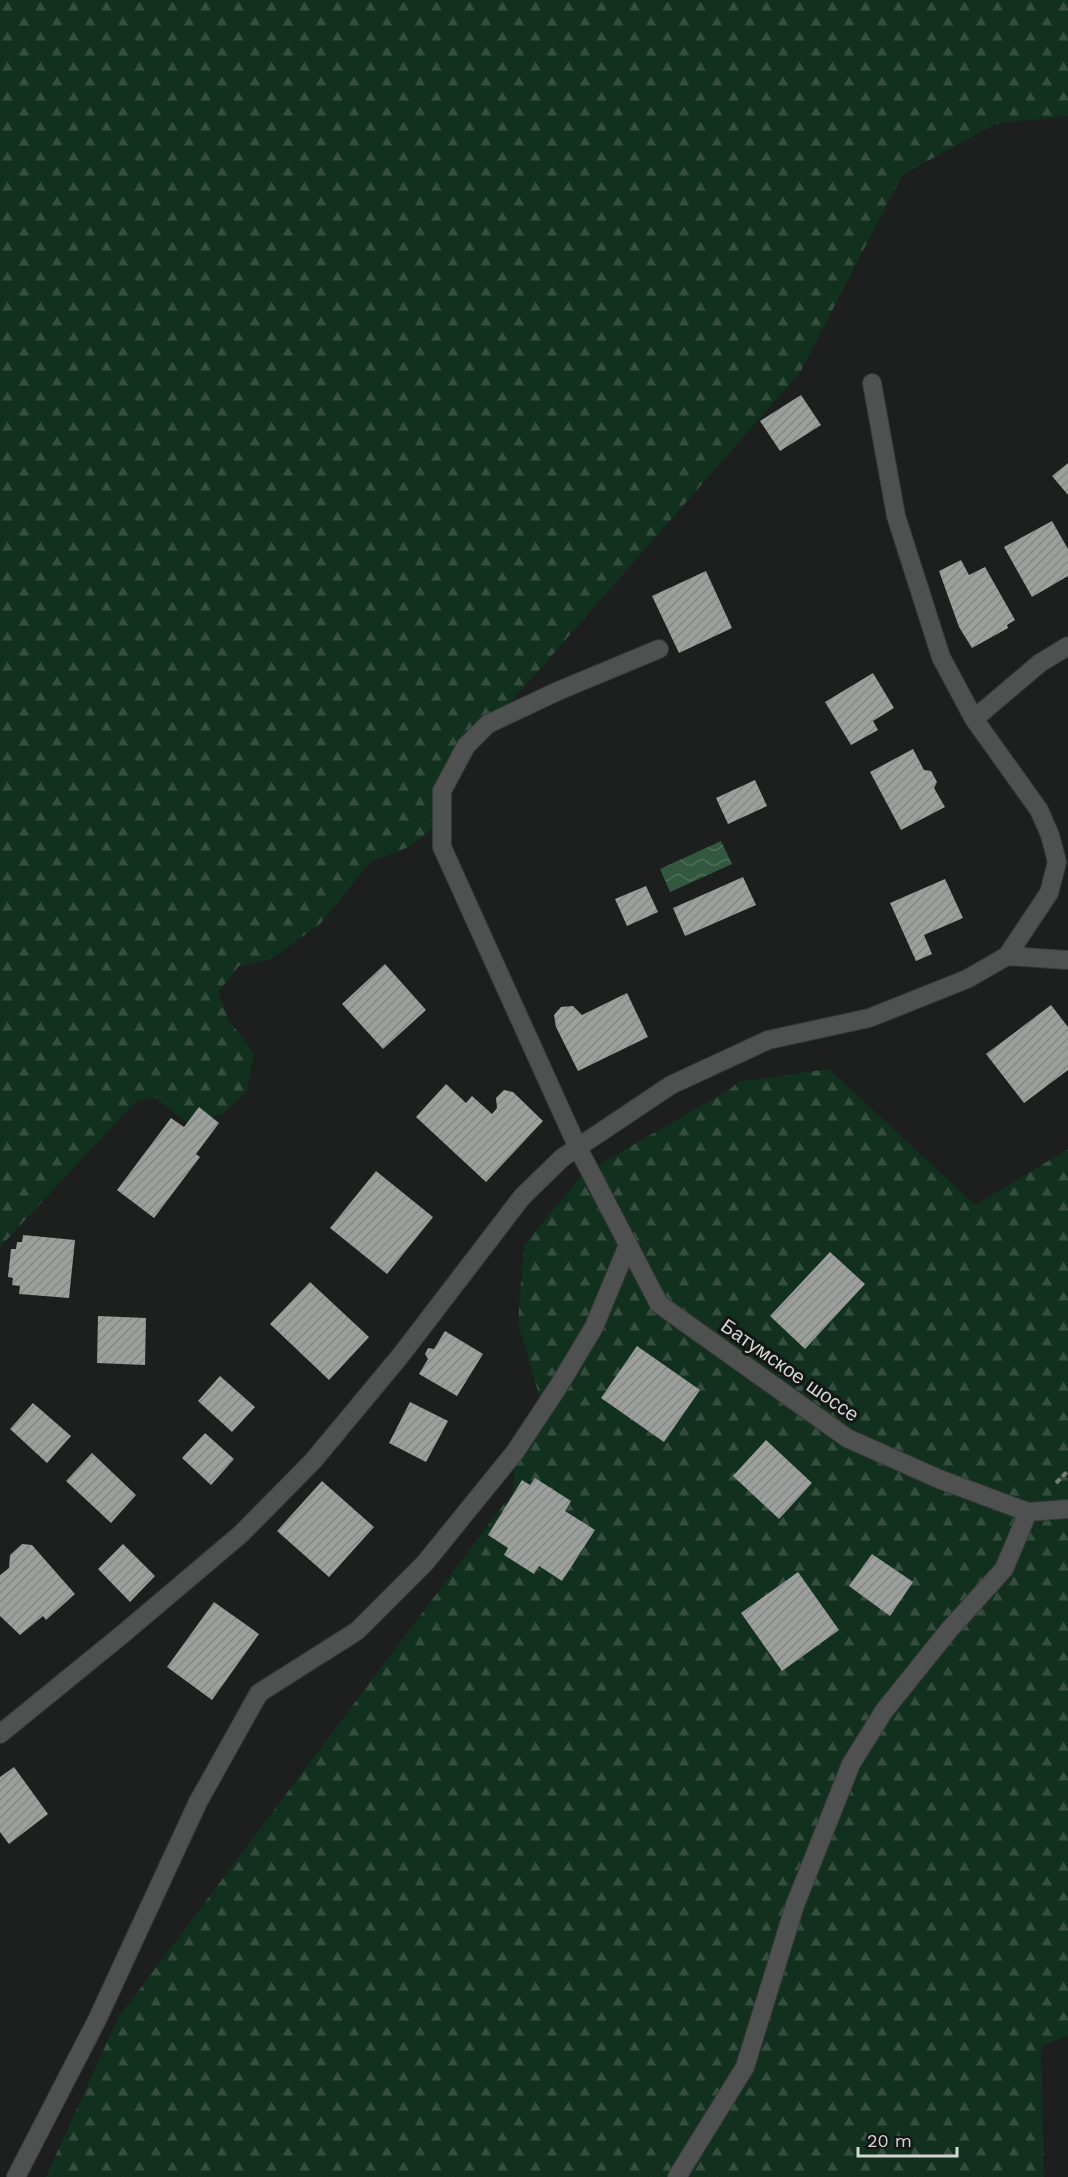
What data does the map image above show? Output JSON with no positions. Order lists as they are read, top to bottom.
{
  "streets": {
    "street": ["Батумское шоссе"]
  },
  "scale_bar": "20 m"
}
